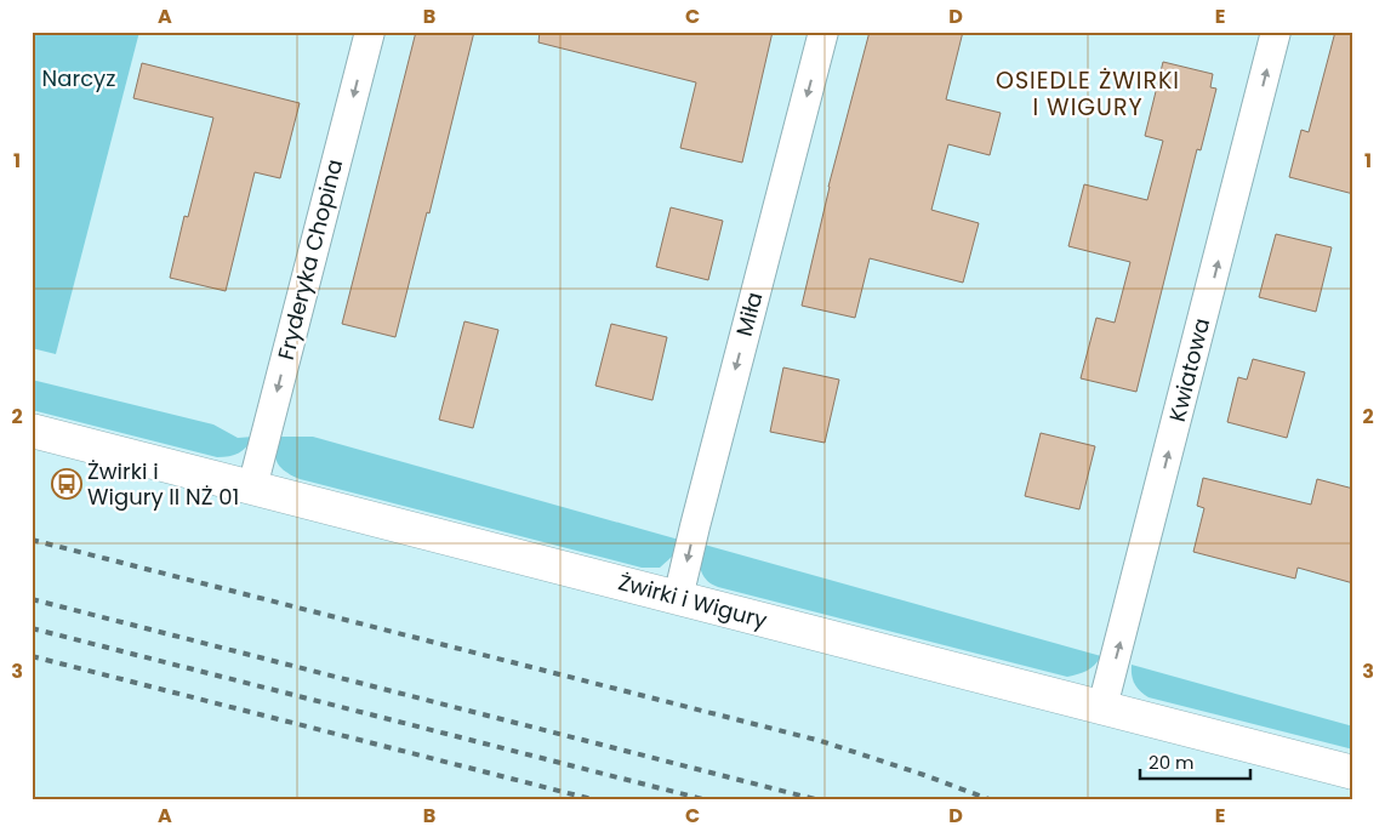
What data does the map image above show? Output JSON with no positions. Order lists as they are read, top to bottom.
{
  "streets": {
    "main road": ["Żwirki i Wigury"],
    "street": ["Fryderyka Chopina", "Miła", "Kwiatowa"]
  },
  "crossings": [
    ["Fryderyka Chopina", "Żwirki i Wigury"],
    ["Miła", "Żwirki i Wigury"],
    ["Kwiatowa", "Żwirki i Wigury"]
  ],
  "one_way": ["Fryderyka Chopina", "Miła", "Kwiatowa"],
  "districts": ["OSIEDLE ŻWIRKI I WIGURY"],
  "parks": ["Narcyz"],
  "places": {
    "bus stop": ["Żwirki i Wigury II NŻ 01"]
  },
  "scale_bar": "20 m",
  "grid": {
    "columns": [
      "A",
      "B",
      "C",
      "D",
      "E"
    ],
    "rows": ["1", "2", "3"]
  }
}
